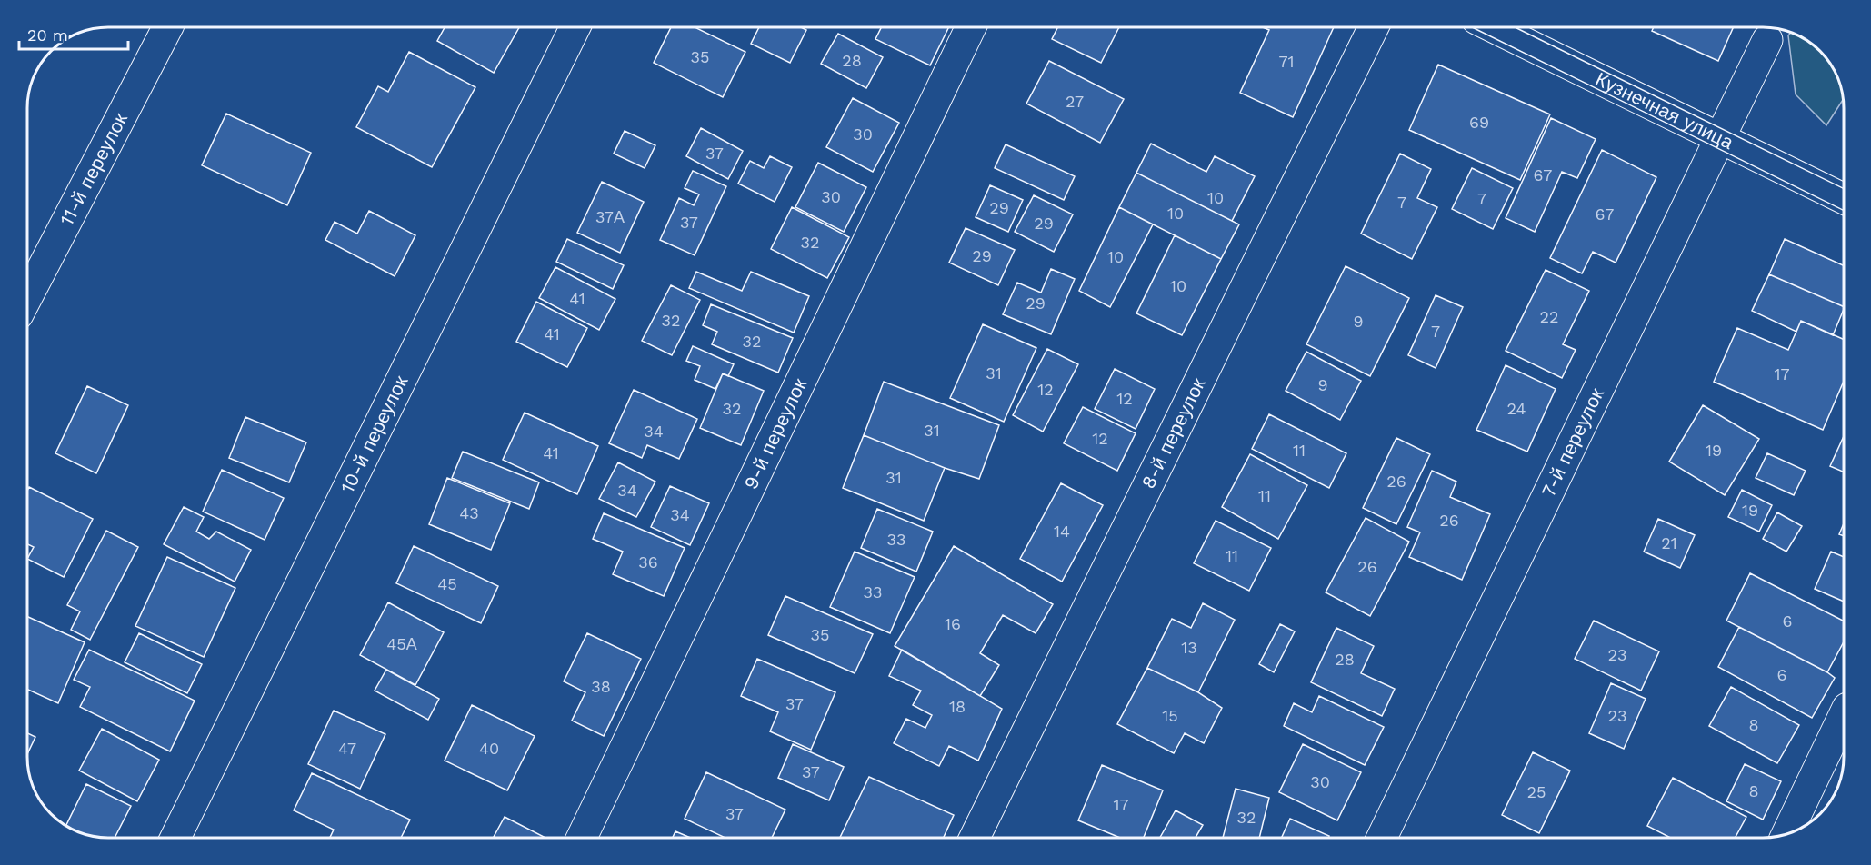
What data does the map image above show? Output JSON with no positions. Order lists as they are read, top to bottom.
{
  "streets": {
    "street": [
      "Кузнечная улица",
      "11-й переулок",
      "8-й переулок",
      "9-й переулок",
      "10-й переулок",
      "7-й переулок"
    ]
  },
  "crossings": [
    ["Кузнечная улица", "7-й переулок"]
  ],
  "house_numbers": [
    "35",
    "28",
    "71",
    "27",
    "69",
    "30",
    "37",
    "67",
    "30",
    "10",
    "7",
    "7",
    "29",
    "10",
    "67",
    "37А",
    "37",
    "29",
    "32",
    "29",
    "10",
    "10",
    "41",
    "29",
    "22",
    "32",
    "9",
    "7",
    "41",
    "32",
    "31",
    "17",
    "9",
    "12",
    "12",
    "32",
    "24",
    "31",
    "34",
    "12",
    "11",
    "19",
    "41",
    "31",
    "26",
    "34",
    "11",
    "19",
    "43",
    "34",
    "26",
    "14",
    "33",
    "21",
    "11",
    "36",
    "26",
    "45",
    "33",
    "6",
    "16",
    "35",
    "45А",
    "13",
    "23",
    "28",
    "6",
    "38",
    "37",
    "18",
    "15",
    "23",
    "8",
    "47",
    "40",
    "37",
    "30",
    "8",
    "25",
    "17",
    "37",
    "32"
  ],
  "scale_bar": "20 m"
}
